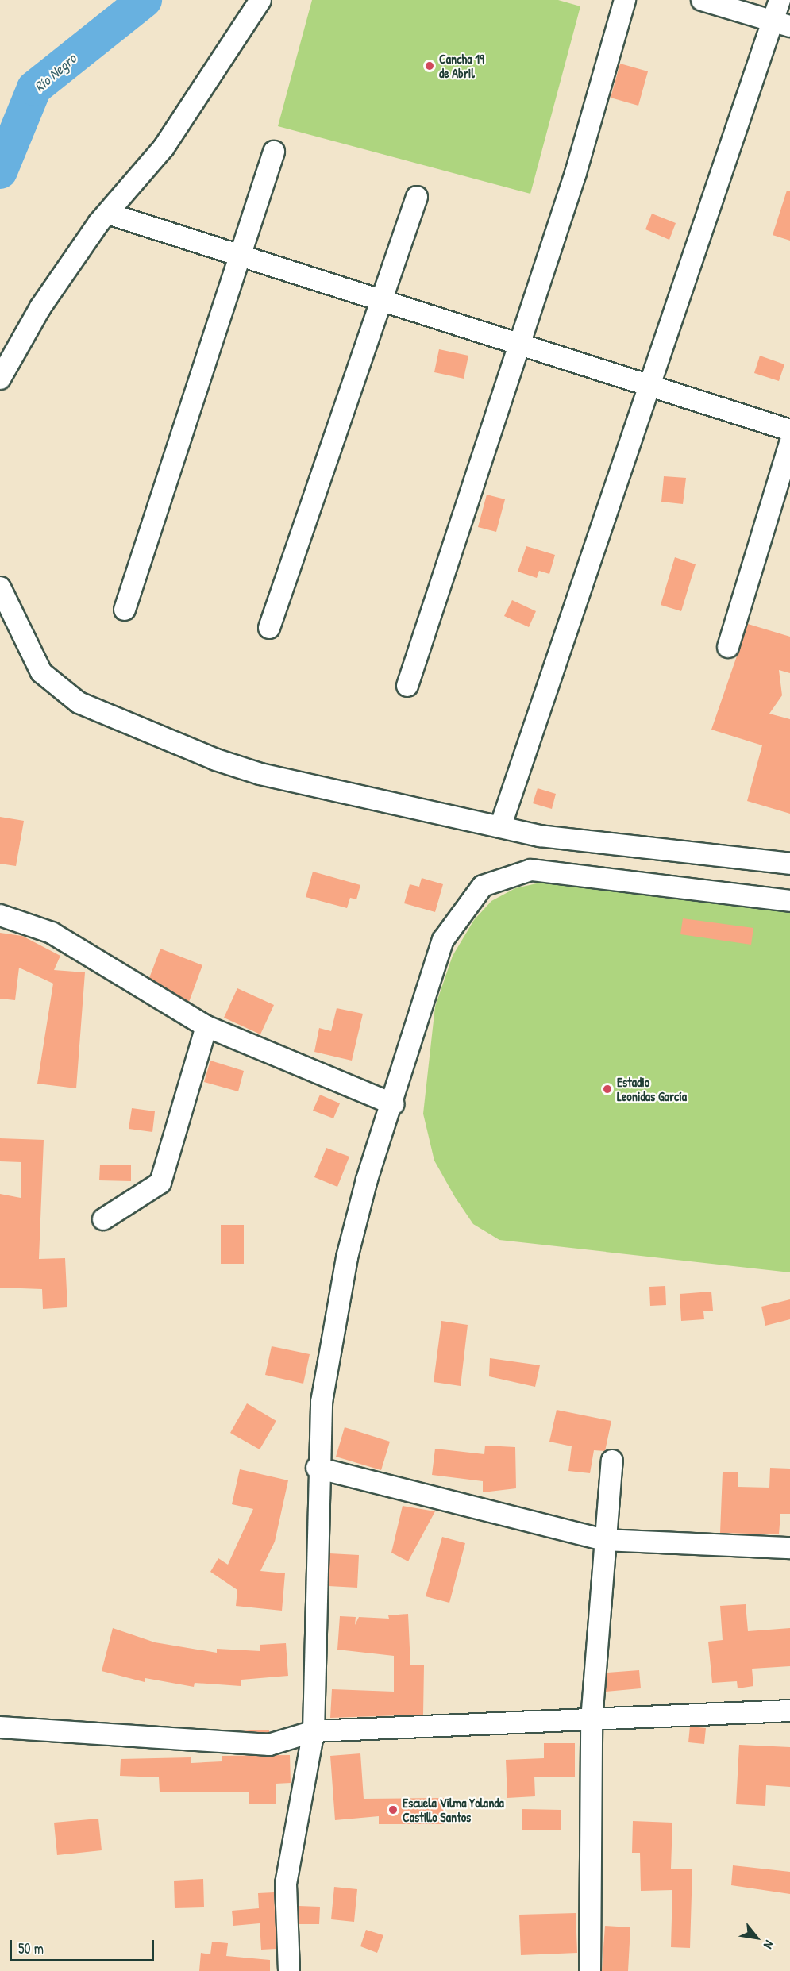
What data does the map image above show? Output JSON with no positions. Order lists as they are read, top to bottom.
{
  "water": ["Río Negro"],
  "places": ["Cancha 19 de Abril", "Estadio Leonidas García", "Escuela Vilma Yolanda Castillo Santos"],
  "scale_bar": "50 m",
  "north": "bottom right"
}
